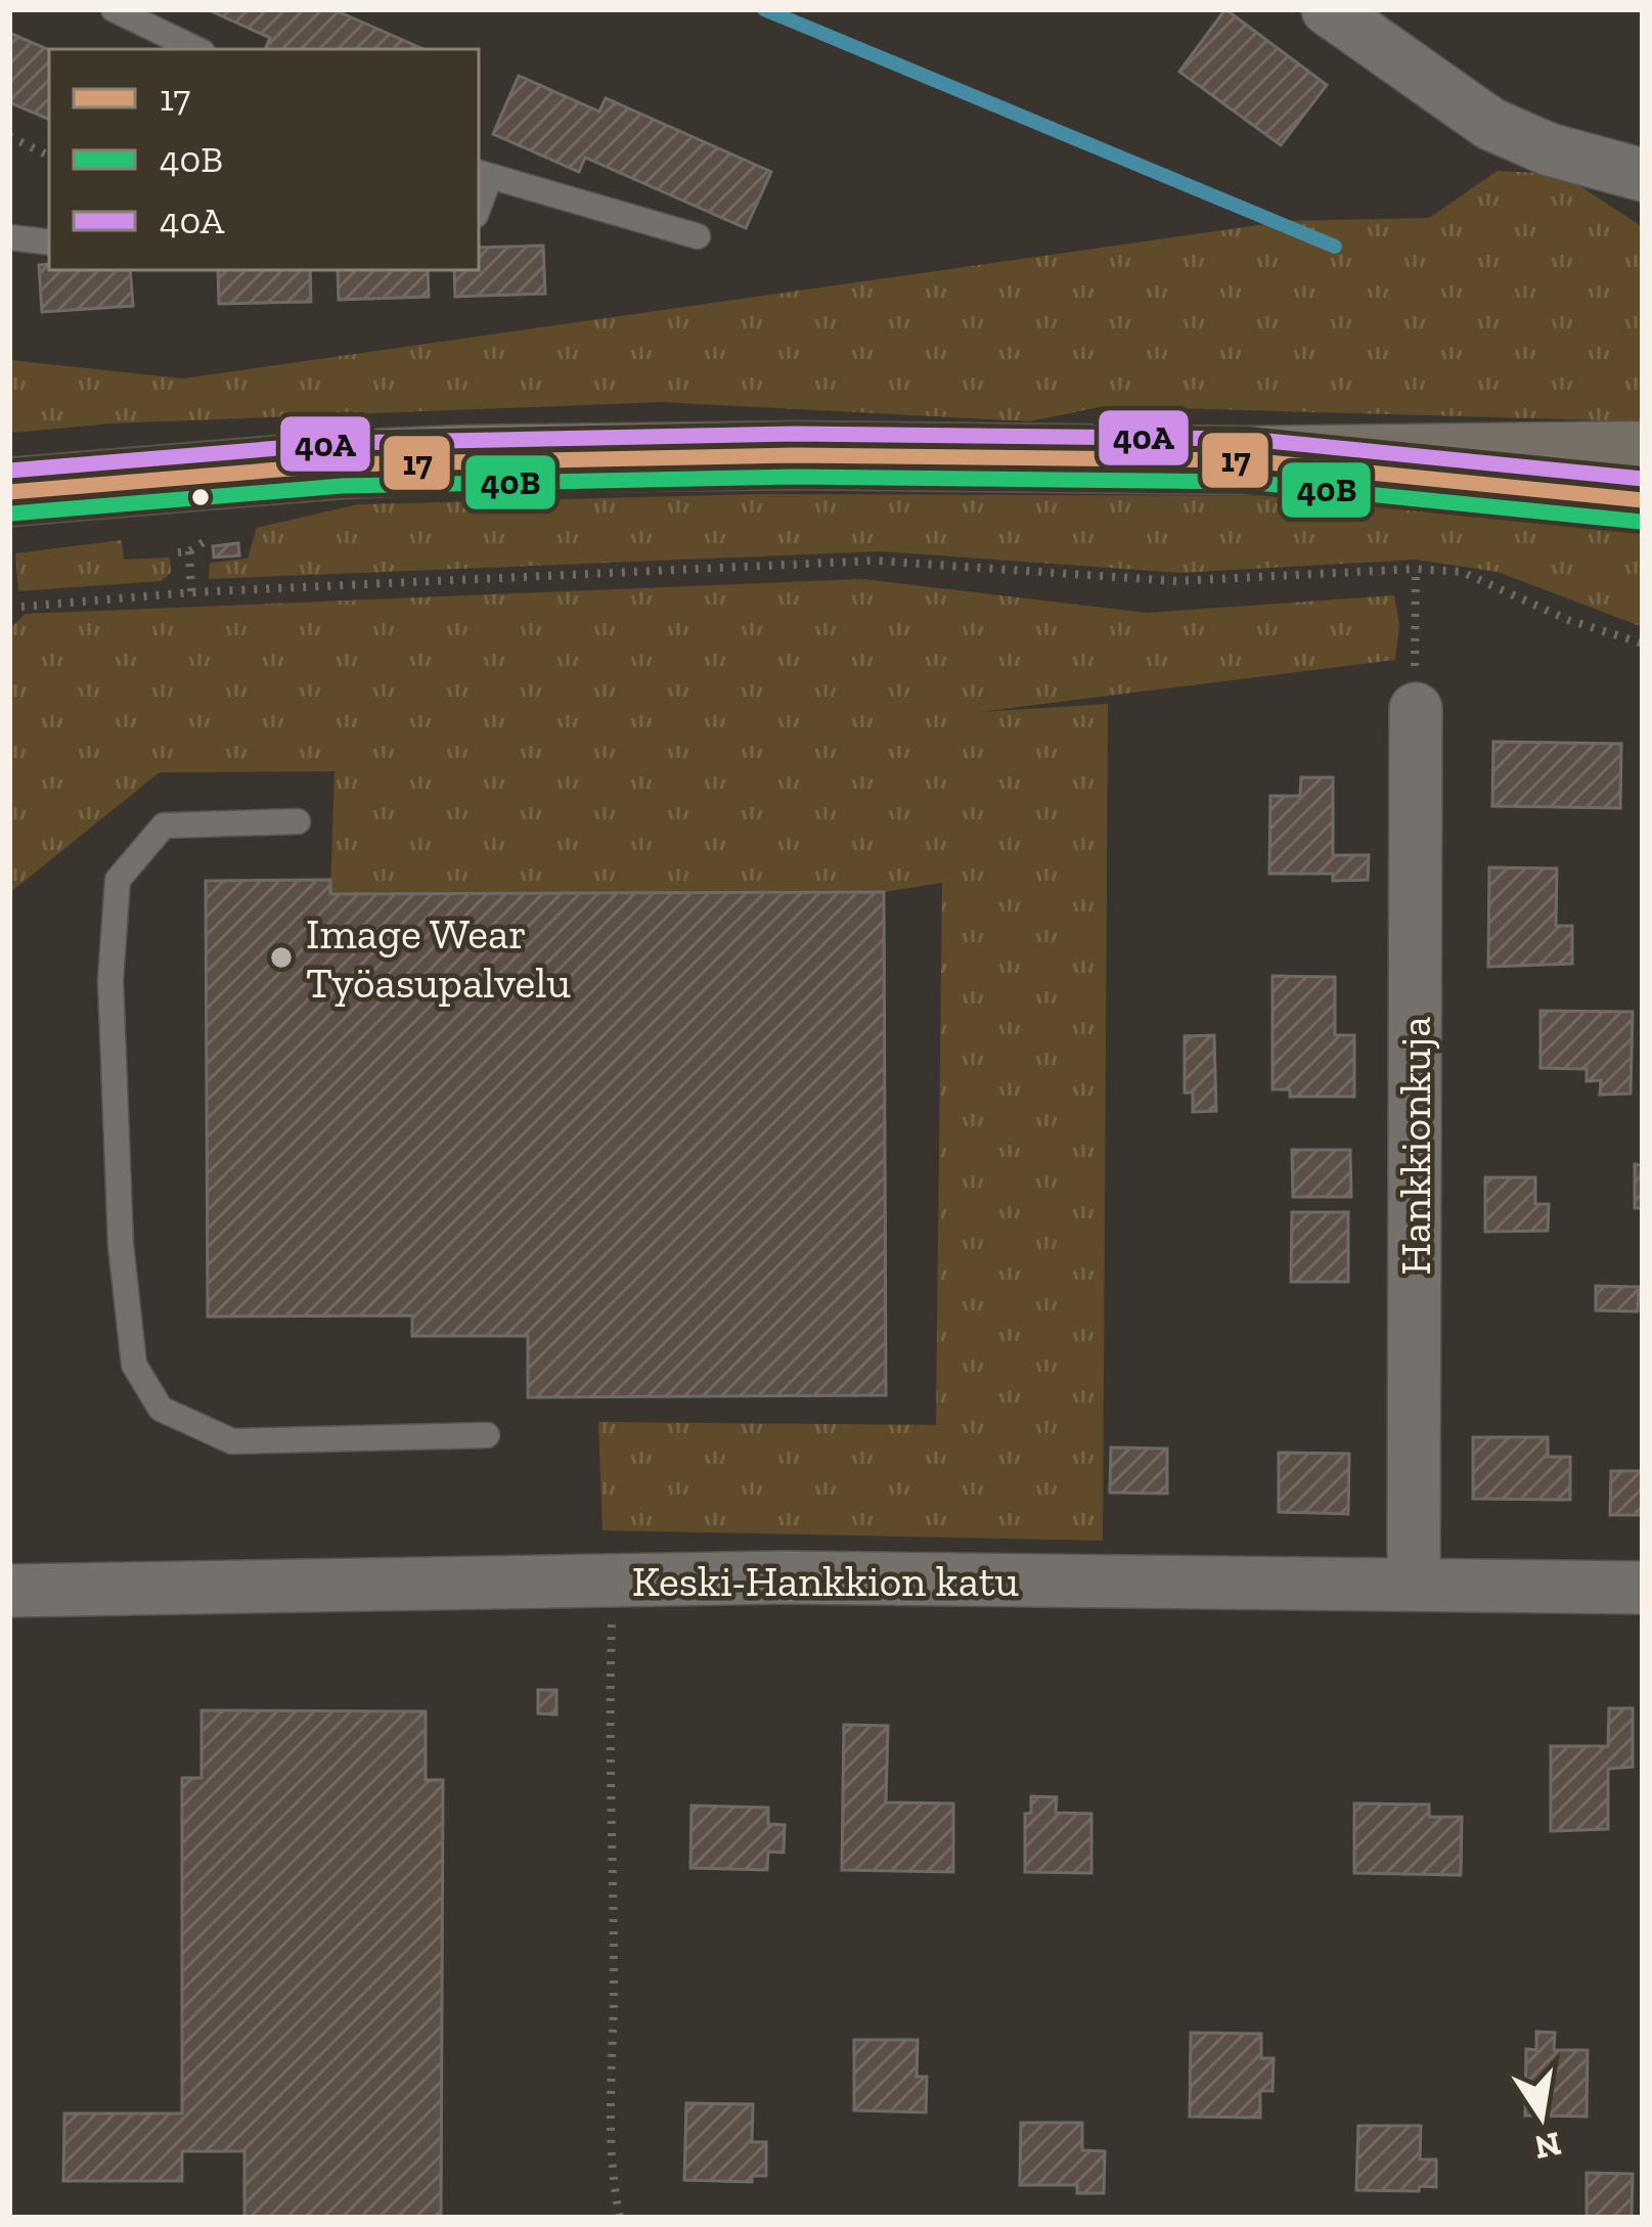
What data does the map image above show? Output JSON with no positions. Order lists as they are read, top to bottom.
{
  "streets": {
    "street": ["Hankkionkuja", "Keski-Hankkion katu"]
  },
  "crossings": [
    ["Hankkionkuja", "Keski-Hankkion katu"]
  ],
  "places": ["Image Wear Työasupalvelu"],
  "lines": ["transit line 40A", "transit line 17", "transit line 40B"],
  "legend": ["17", "40B", "40A"],
  "north": "bottom"
}
